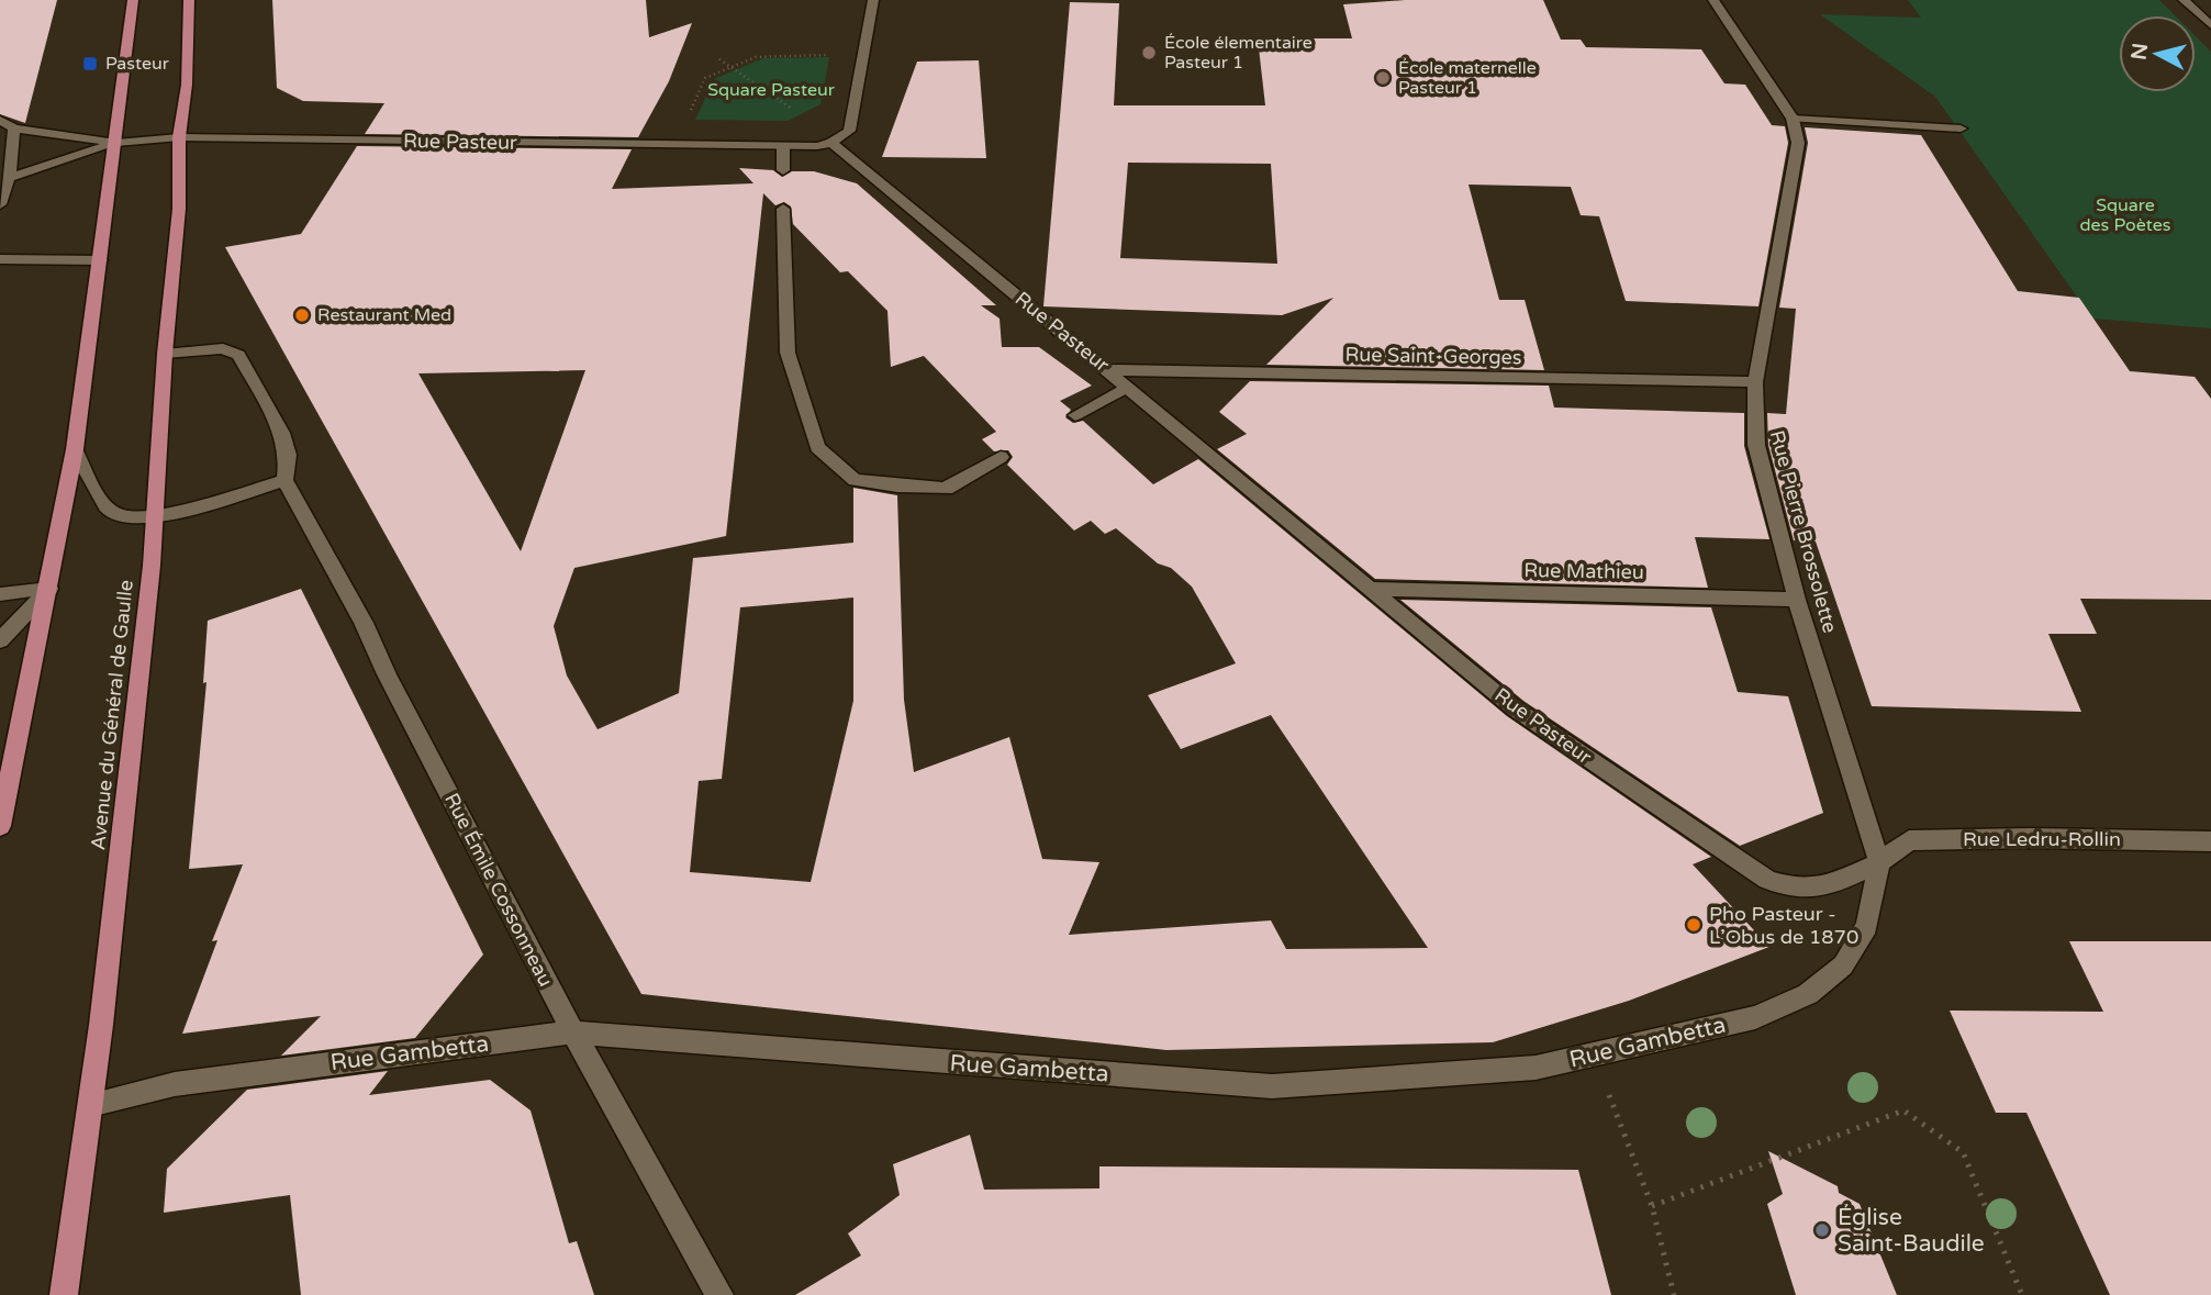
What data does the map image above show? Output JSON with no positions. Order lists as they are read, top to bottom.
{
  "streets": {
    "main road": ["Avenue du Général de Gaulle"],
    "street": [
      "Rue Pasteur",
      "Rue Saint-Georges",
      "Rue Pierre Brossolette",
      "Rue Mathieu",
      "Rue Ledru-Rollin",
      "Rue Émile Cossonneau",
      "Rue Gambetta"
    ]
  },
  "crossings": [
    ["Rue Pasteur", "Rue Saint-Georges"],
    ["Rue Pasteur", "Rue Pierre Brossolette"],
    ["Rue Pasteur", "Rue Mathieu"],
    ["Rue Pasteur", "Avenue du Général de Gaulle"],
    ["Rue Pasteur", "Rue Ledru-Rollin"],
    ["Rue Pasteur", "Rue Gambetta"],
    ["Rue Saint-Georges", "Rue Pierre Brossolette"],
    ["Rue Pierre Brossolette", "Rue Mathieu"],
    ["Rue Pierre Brossolette", "Rue Ledru-Rollin"],
    ["Rue Pierre Brossolette", "Rue Gambetta"],
    ["Avenue du Général de Gaulle", "Rue Émile Cossonneau"],
    ["Avenue du Général de Gaulle", "Rue Gambetta"],
    ["Rue Ledru-Rollin", "Rue Gambetta"],
    ["Rue Émile Cossonneau", "Rue Gambetta"]
  ],
  "parks": ["Square Pasteur", "Square des Poètes"],
  "places": {
    "other": [
      "École élementaire Pasteur 1",
      "École maternelle Pasteur 1",
      "Restaurant Med",
      "Pho Pasteur - L’Obus de 1870",
      "Église Saint-Baudile"
    ],
    "transit": ["Pasteur"]
  },
  "north": "left"
}
